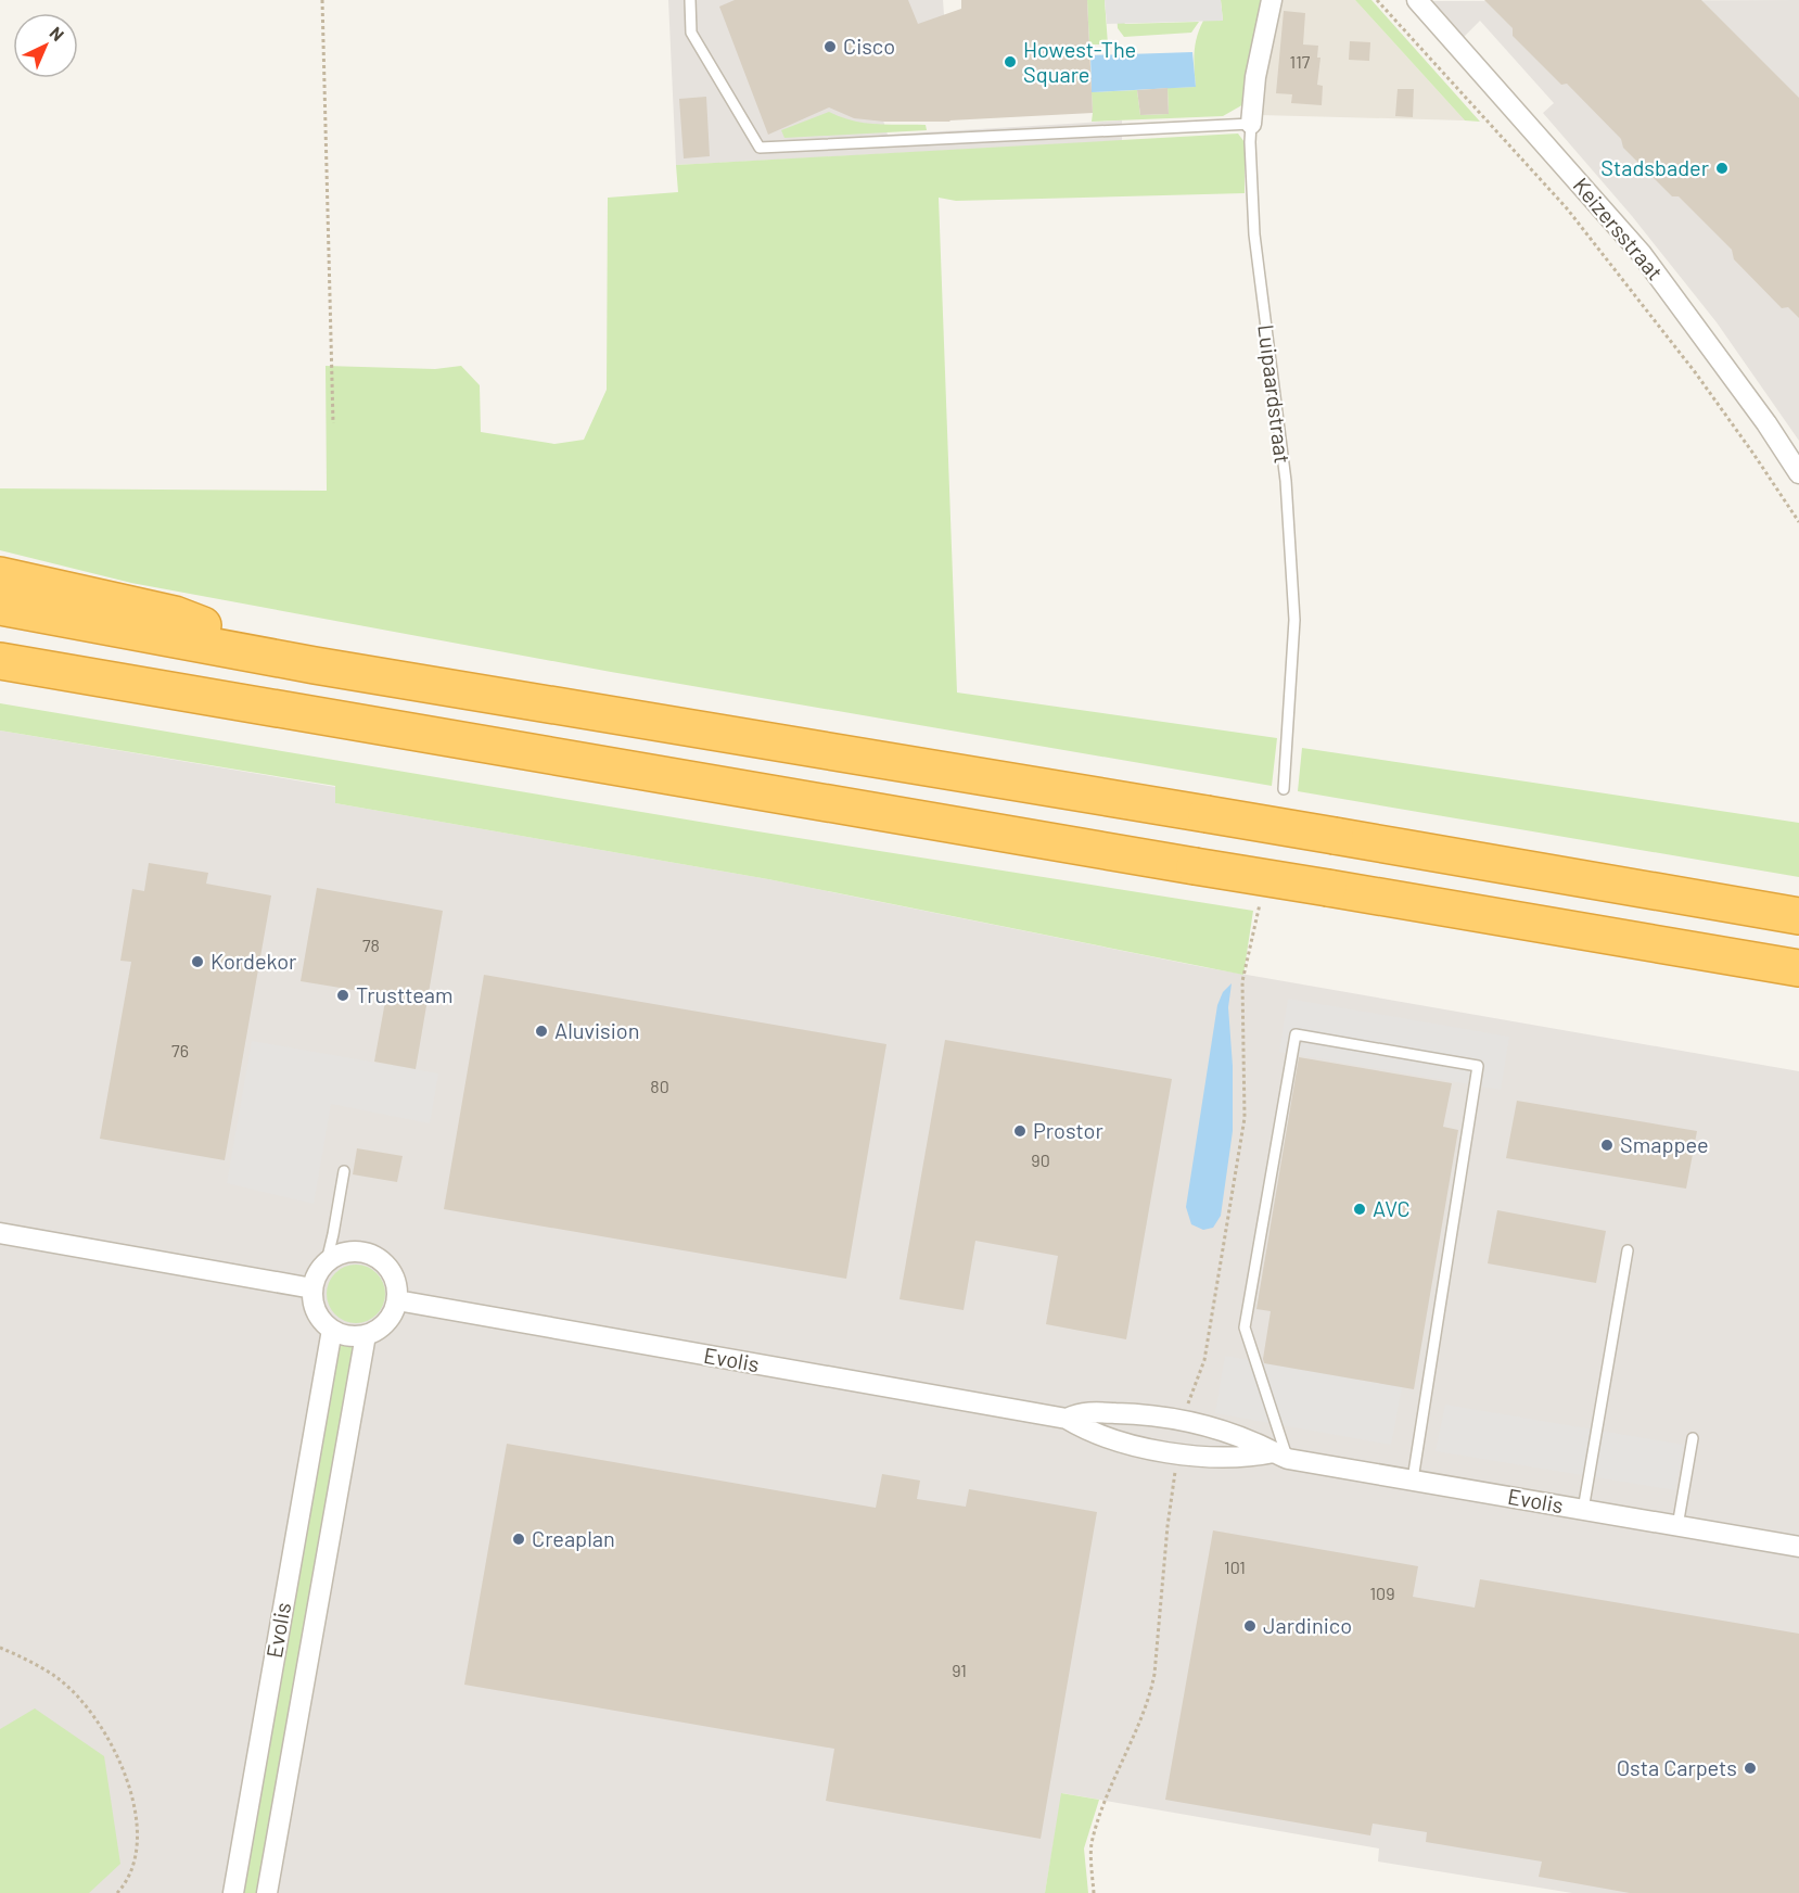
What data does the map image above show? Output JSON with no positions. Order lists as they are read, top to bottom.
{
  "streets": {
    "street": ["Keizersstraat", "Luipaardstraat", "Evolis"]
  },
  "places": [
    "Cisco",
    "Howest-The Square",
    "Stadsbader",
    "Kordekor",
    "Trustteam",
    "Aluvision",
    "Prostor",
    "Smappee",
    "AVC",
    "Creaplan",
    "Jardinico",
    "Osta Carpets"
  ],
  "house_numbers": [
    "117",
    "78",
    "76",
    "80",
    "90",
    "101",
    "109",
    "91"
  ],
  "north": "top right"
}
